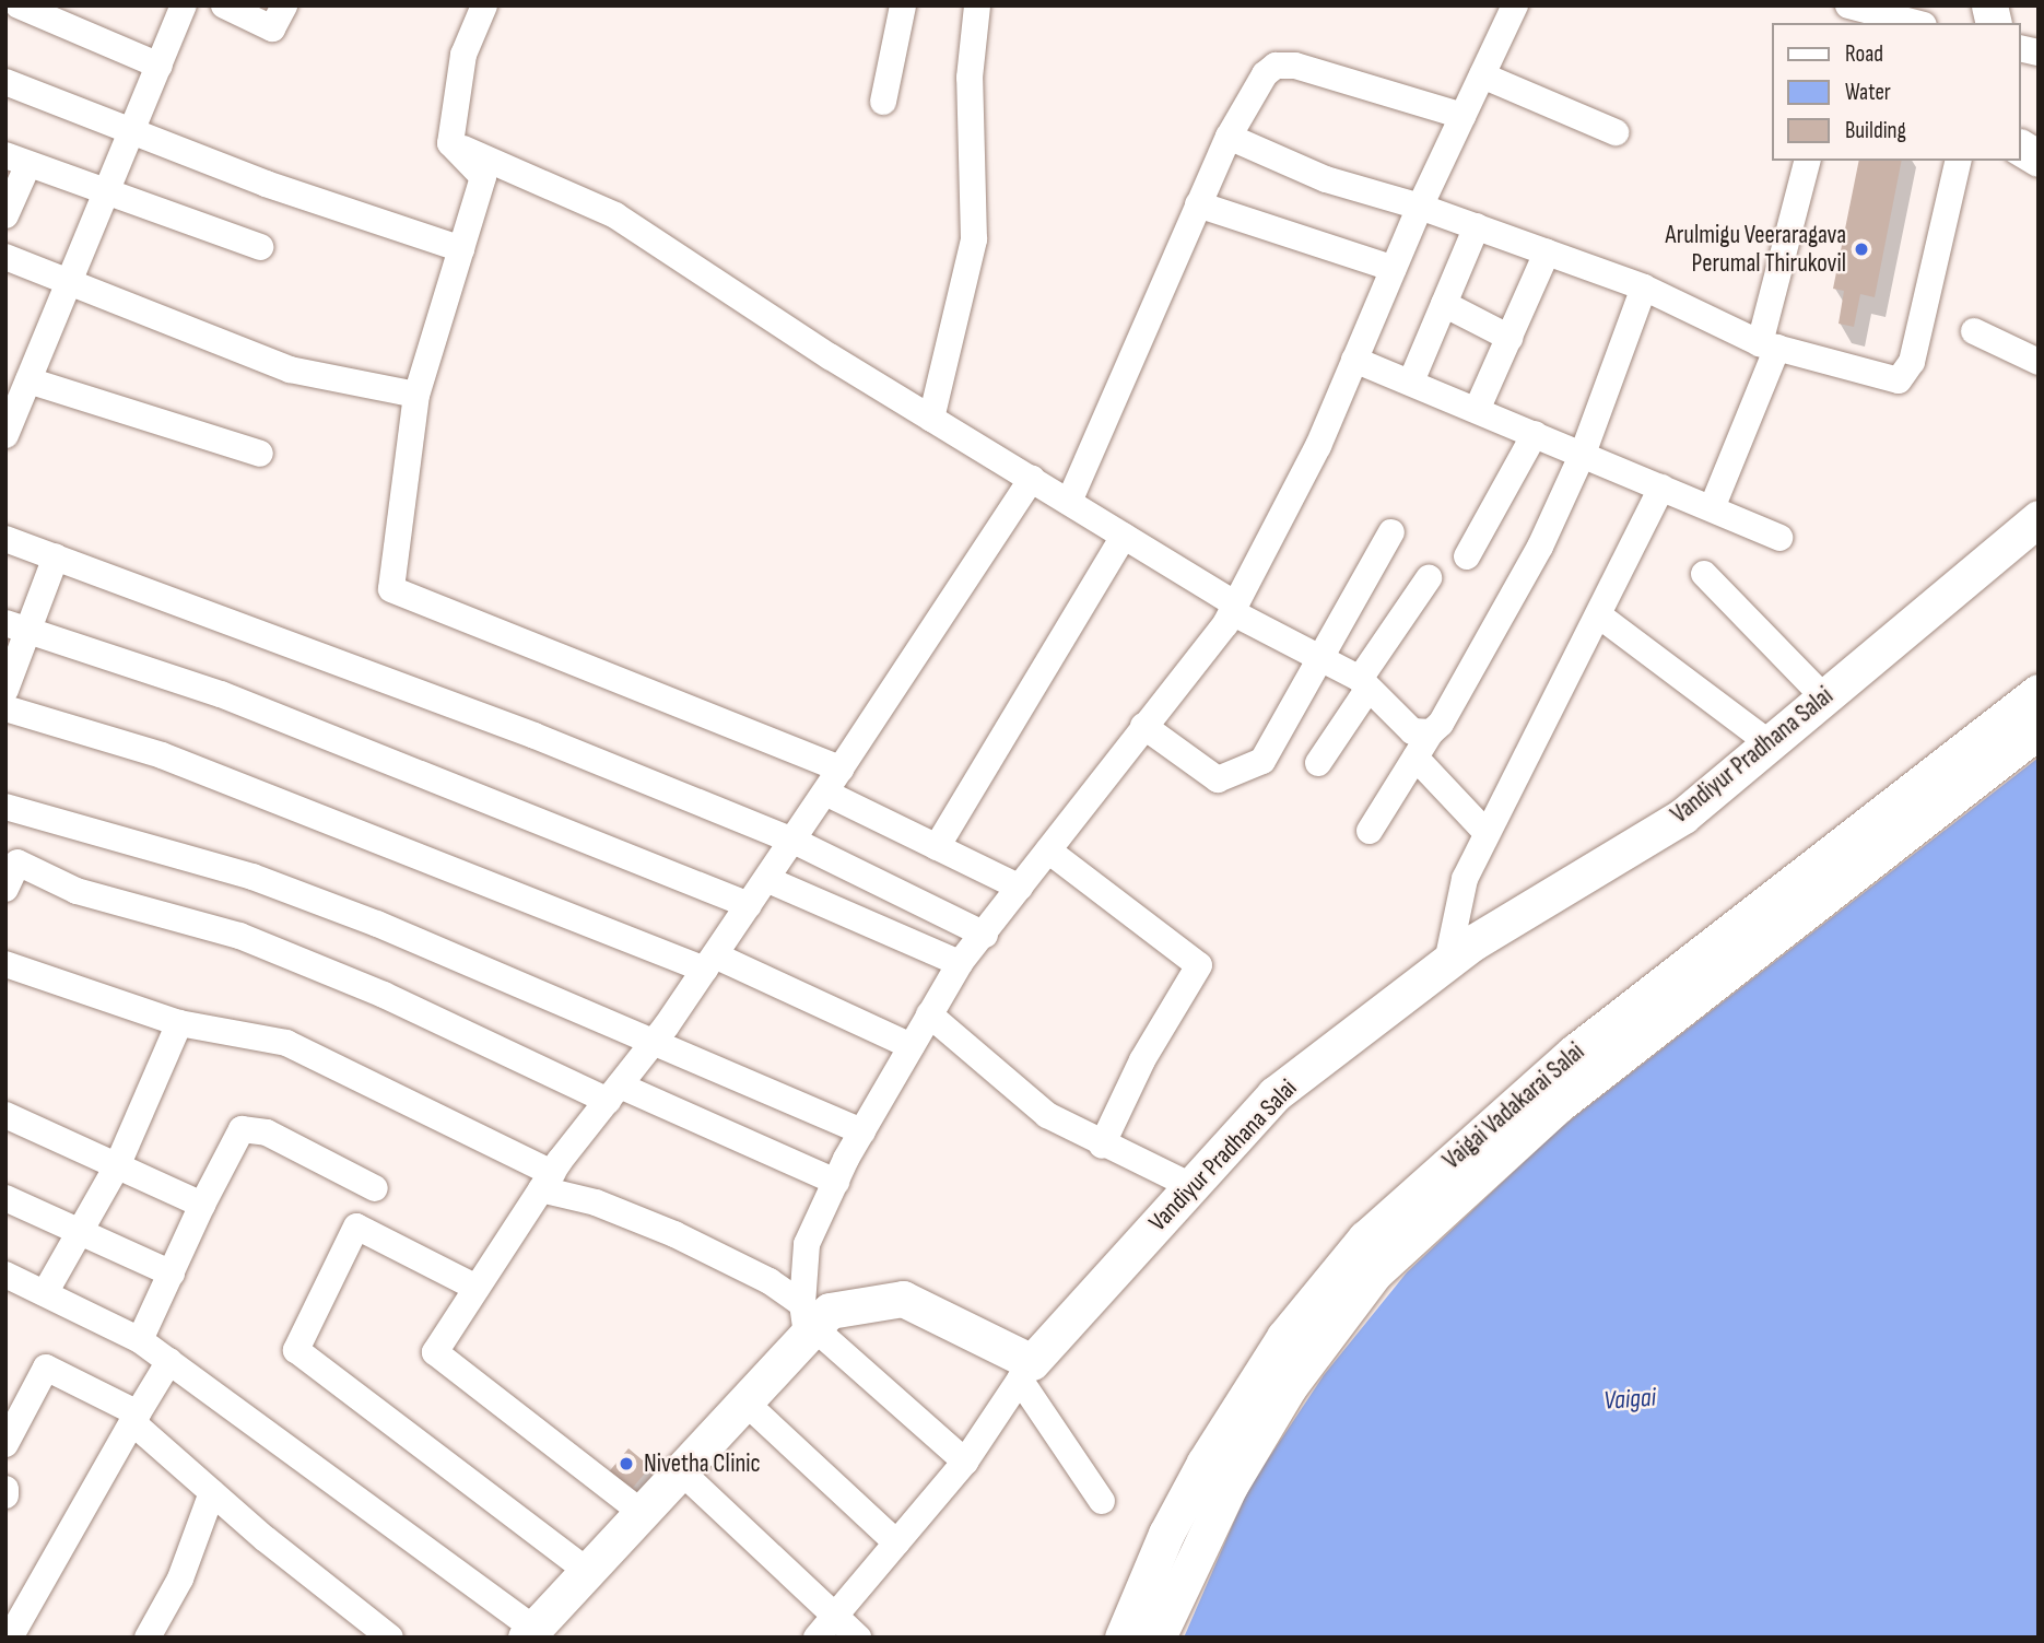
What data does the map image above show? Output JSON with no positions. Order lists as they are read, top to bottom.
{
  "streets": {
    "street": ["Vandiyur Pradhana Salai", "Vaigai Vadakarai Salai"]
  },
  "water": ["Vaigai"],
  "places": ["Arulmigu Veeraragava Perumal Thirukovil", "Nivetha Clinic"],
  "legend": ["Road", "Water", "Building"]
}
